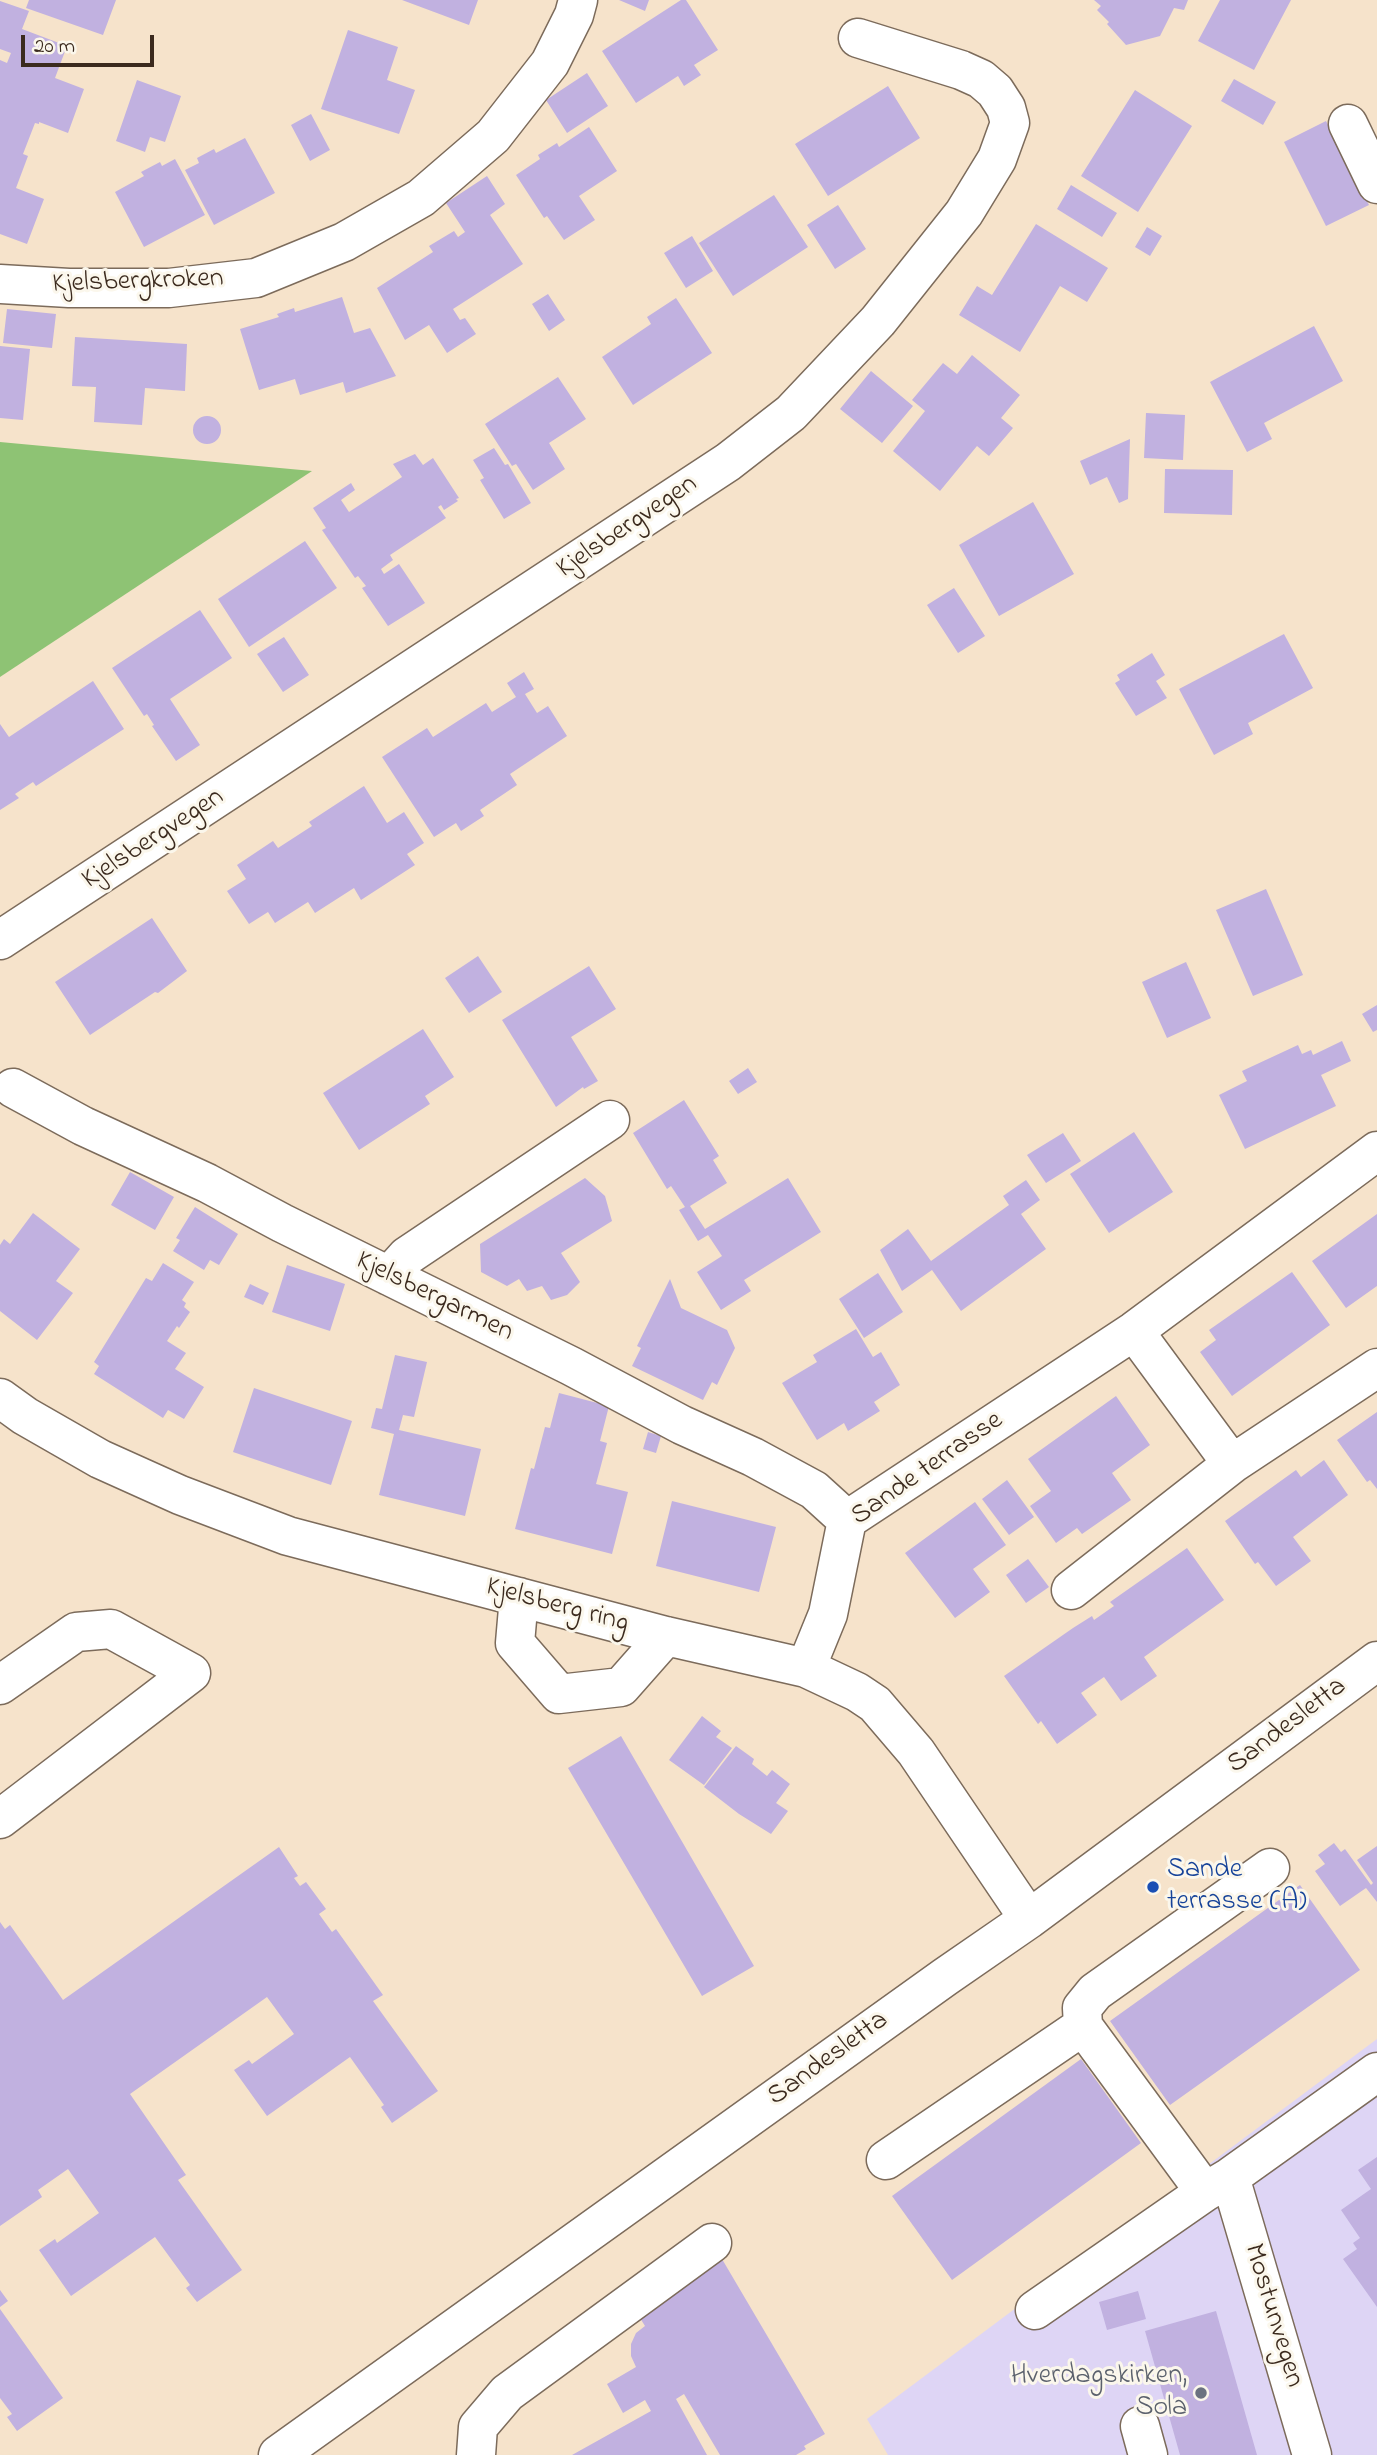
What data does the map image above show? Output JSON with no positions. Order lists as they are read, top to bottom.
{
  "streets": {
    "street": [
      "Kjelsbergkroken",
      "Kjelsbergvegen",
      "Kjelsbergarmen",
      "Sande terrasse",
      "Kjelsberg ring",
      "Sandesletta",
      "Mostunvegen"
    ]
  },
  "crossings": [
    ["Kjelsbergarmen", "Sande terrasse"],
    ["Sande terrasse", "Kjelsberg ring"],
    ["Kjelsberg ring", "Sandesletta"]
  ],
  "places": ["Sande terrasse (A)", "Hverdagskirken, Sola"],
  "scale_bar": "20 m"
}
